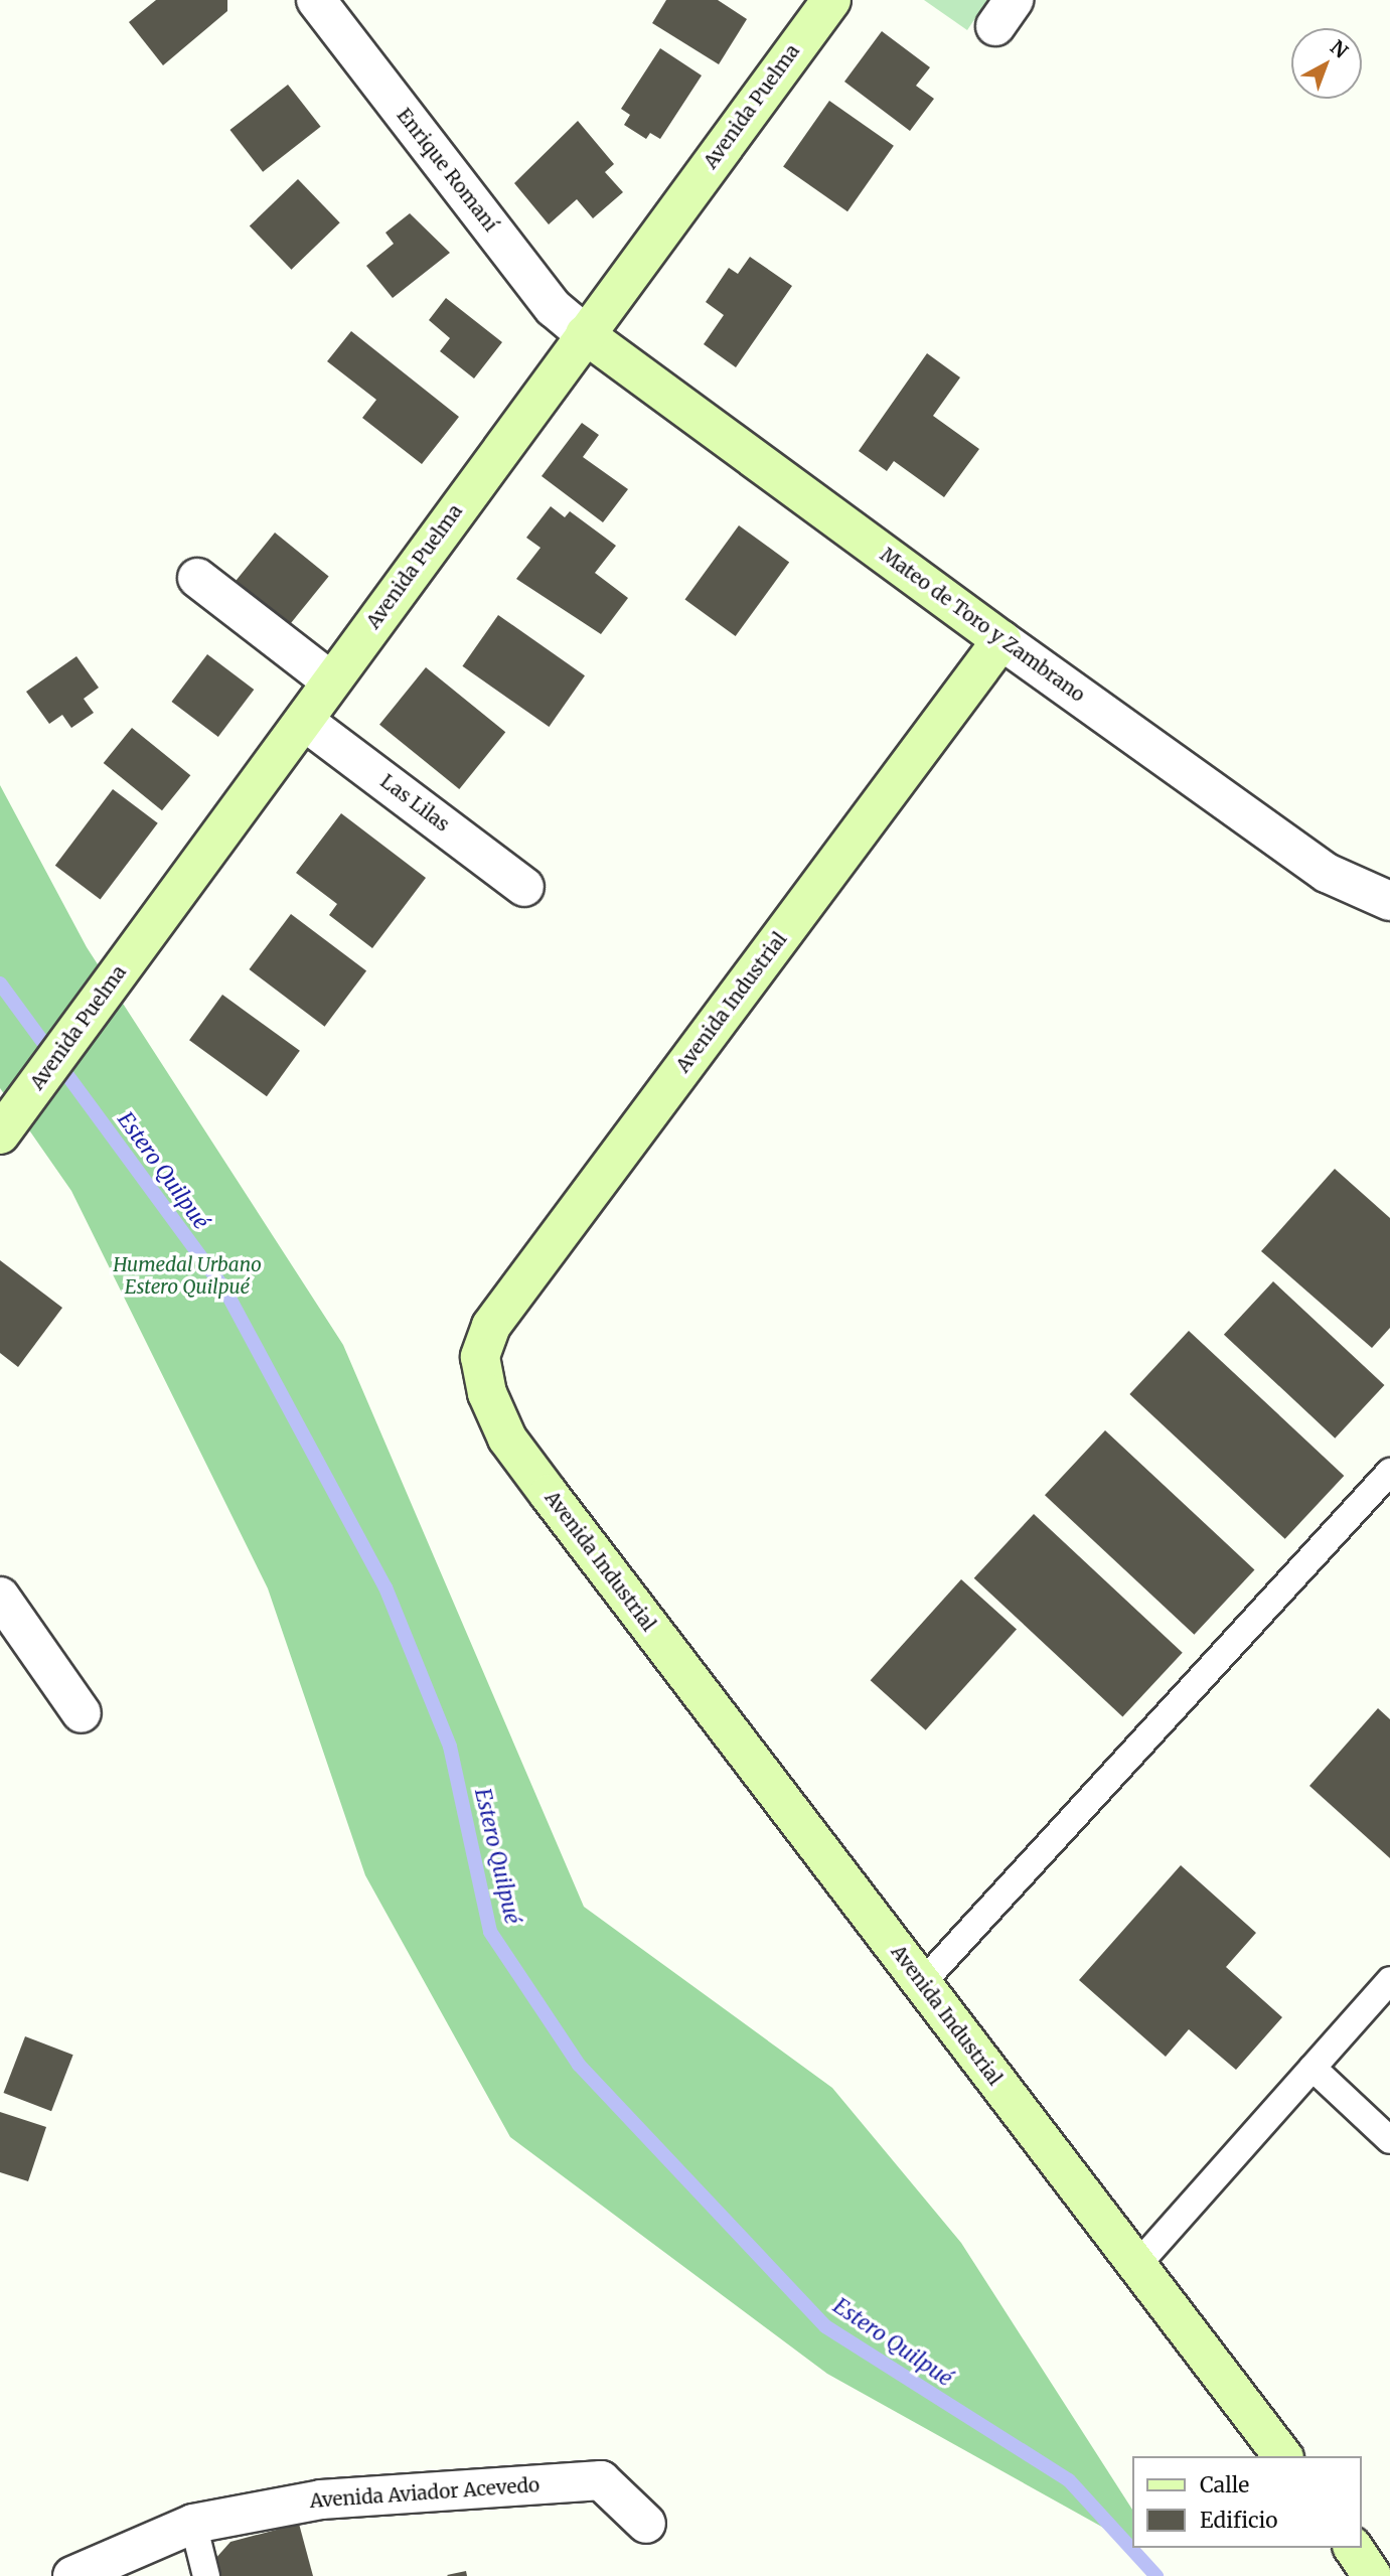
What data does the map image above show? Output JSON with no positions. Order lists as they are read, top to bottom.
{
  "streets": {
    "street": [
      "Avenida Puelma",
      "Enrique Romaní",
      "Mateo de Toro y Zambrano",
      "Las Lilas",
      "Avenida Industrial",
      "Avenida Aviador Acevedo"
    ]
  },
  "crossings": [
    ["Avenida Puelma", "Enrique Romaní"],
    ["Avenida Puelma", "Mateo de Toro y Zambrano"],
    ["Avenida Puelma", "Las Lilas"],
    ["Enrique Romaní", "Mateo de Toro y Zambrano"],
    ["Mateo de Toro y Zambrano", "Avenida Industrial"]
  ],
  "water": ["Estero Quilpué"],
  "parks": ["Humedal Urbano Estero Quilpué"],
  "legend": ["Calle", "Edificio"],
  "north": "top right"
}
